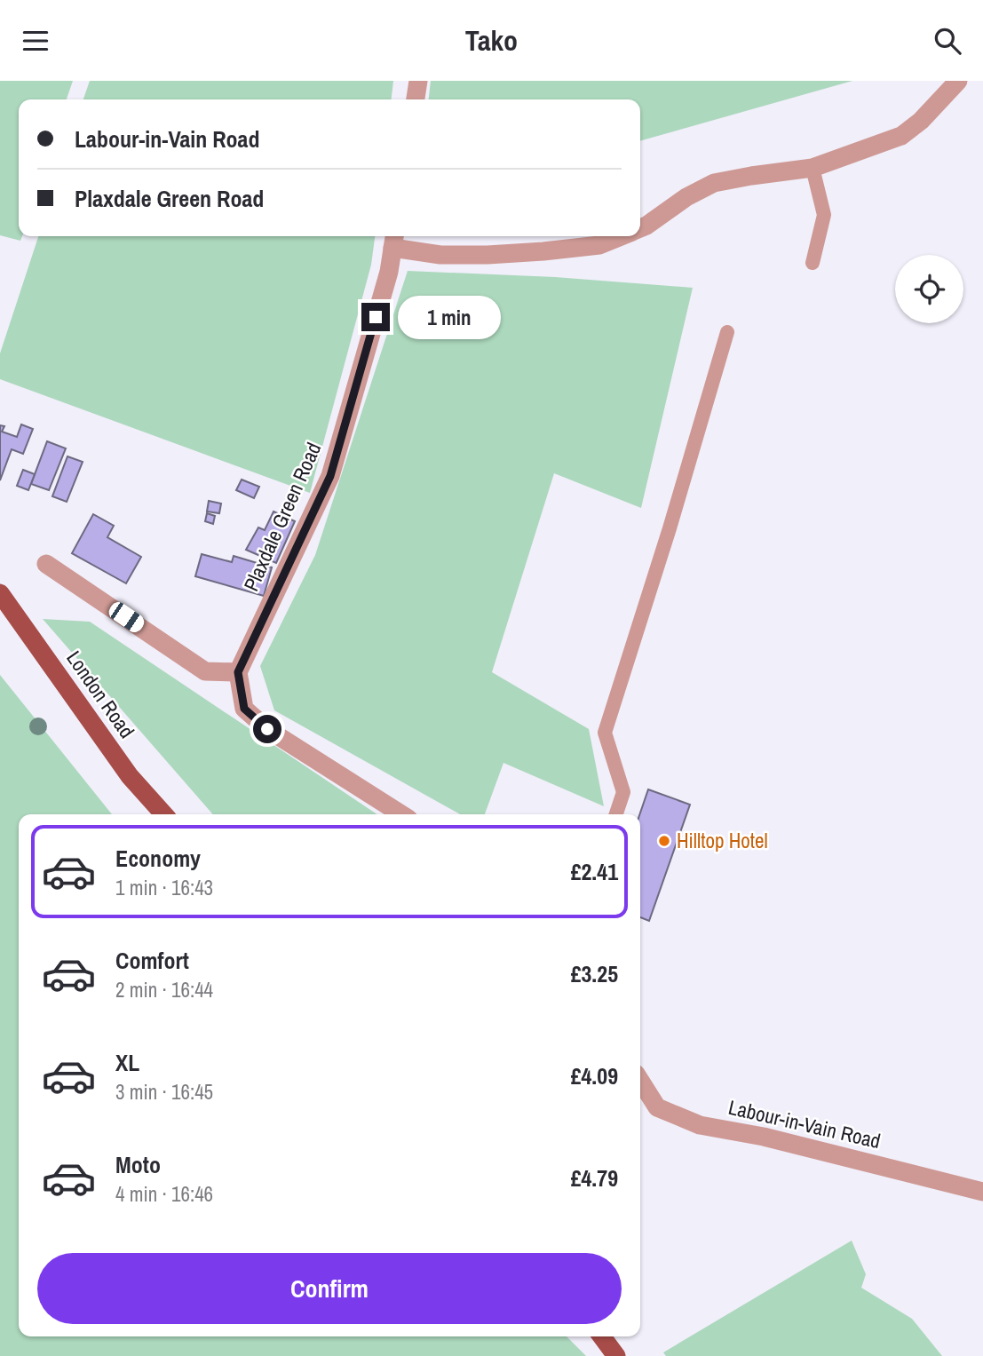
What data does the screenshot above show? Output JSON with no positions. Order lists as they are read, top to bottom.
{
  "streets": {
    "main road": ["London Road"],
    "street": ["Plaxdale Green Road", "Labour-in-Vain Road"]
  },
  "places": ["Hilltop Hotel"],
  "page": {
    "header": "Tako",
    "banner": ["Labour-in-Vain Road", "Plaxdale Green Road"],
    "bubble": "1 min",
    "list": [
      {
        "name": "Economy",
        "note": "1 min · 16:43",
        "value": "£2.41"
      },
      {
        "name": "Comfort",
        "note": "2 min · 16:44",
        "value": "£3.25"
      },
      {
        "name": "XL",
        "note": "3 min · 16:45",
        "value": "£4.09"
      },
      {
        "name": "Moto",
        "note": "4 min · 16:46",
        "value": "£4.79"
      }
    ],
    "buttons": "Confirm"
  }
}
